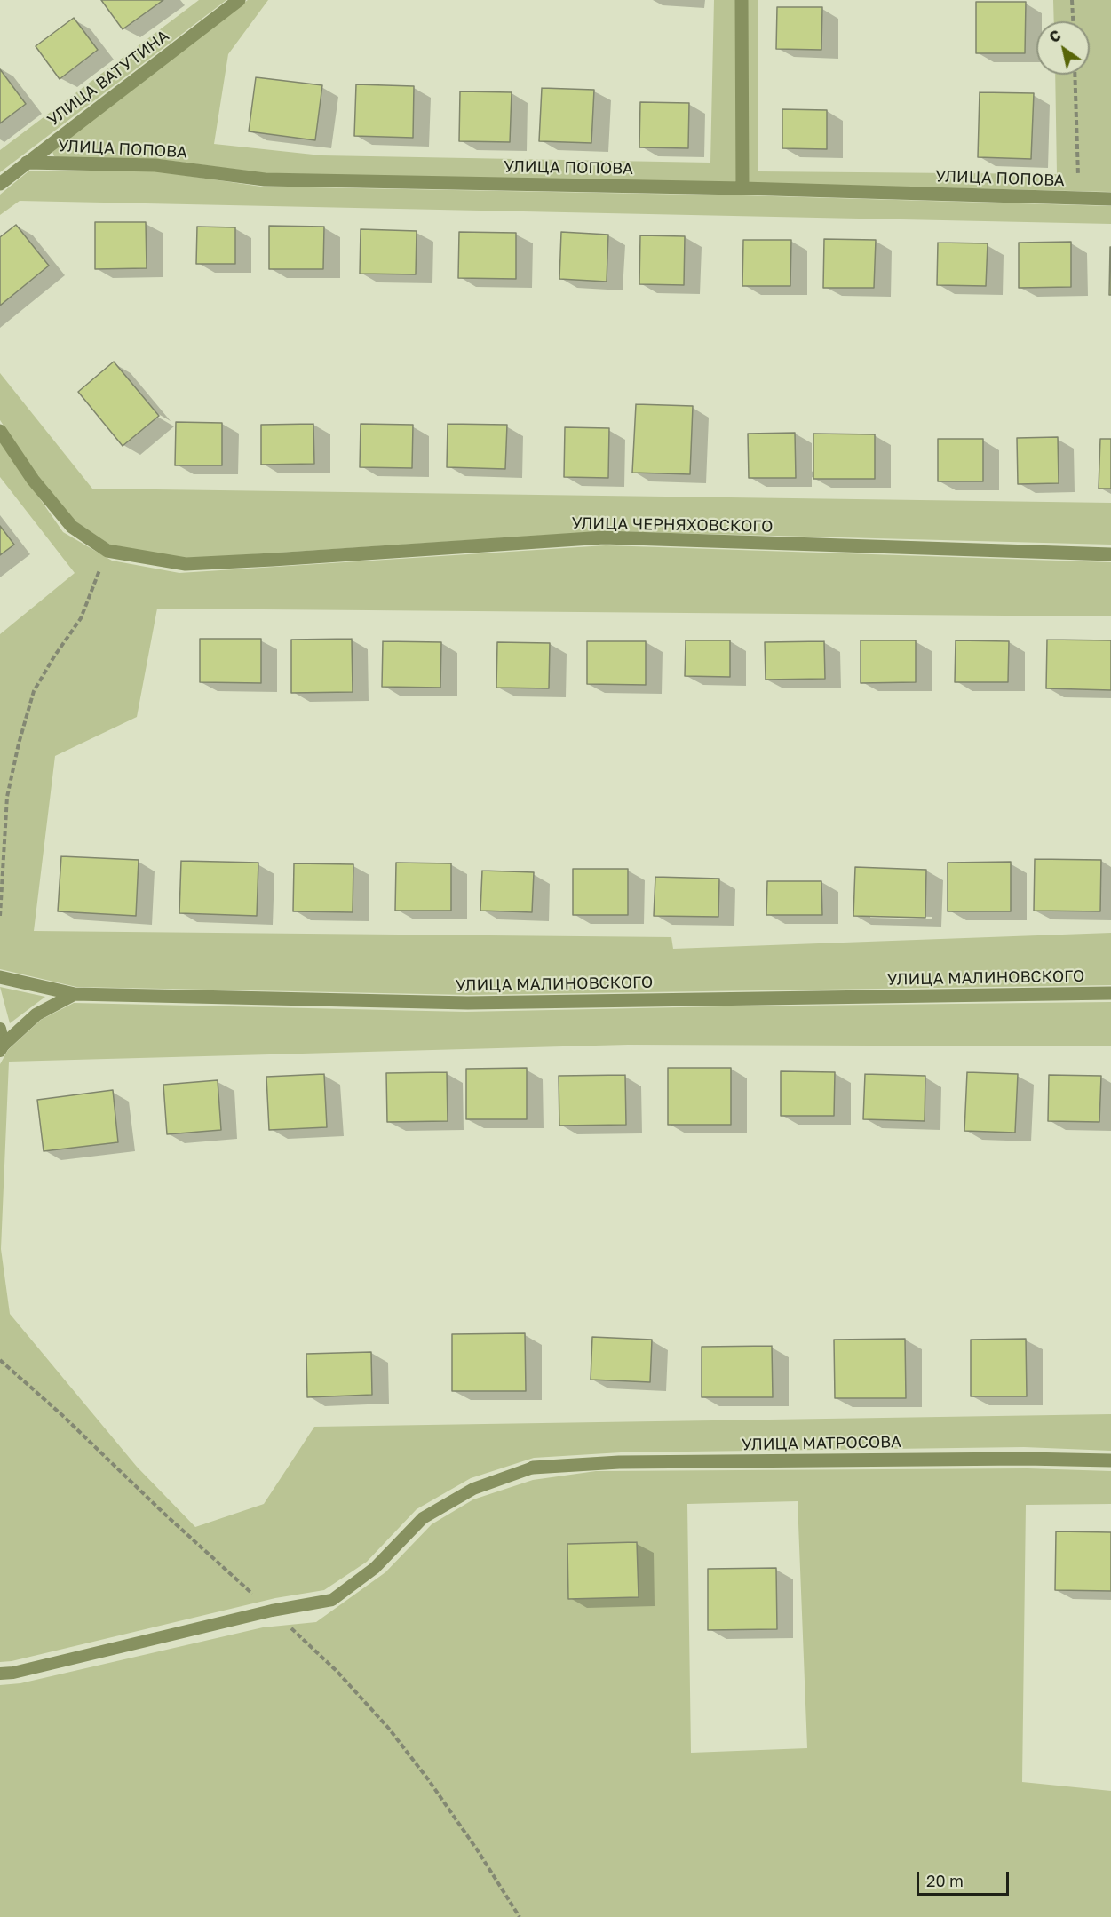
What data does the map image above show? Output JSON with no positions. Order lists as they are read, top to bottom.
{
  "streets": {
    "street": [
      "УЛИЦА ВАТУТИНА",
      "УЛИЦА ПОПОВА",
      "УЛИЦА ЧЕРНЯХОВСКОГО",
      "УЛИЦА МАЛИНОВСКОГО",
      "УЛИЦА МАТРОСОВА"
    ]
  },
  "crossings": [
    ["УЛИЦА ВАТУТИНА", "УЛИЦА ПОПОВА"]
  ],
  "scale_bar": "20 m",
  "north": "top left"
}
